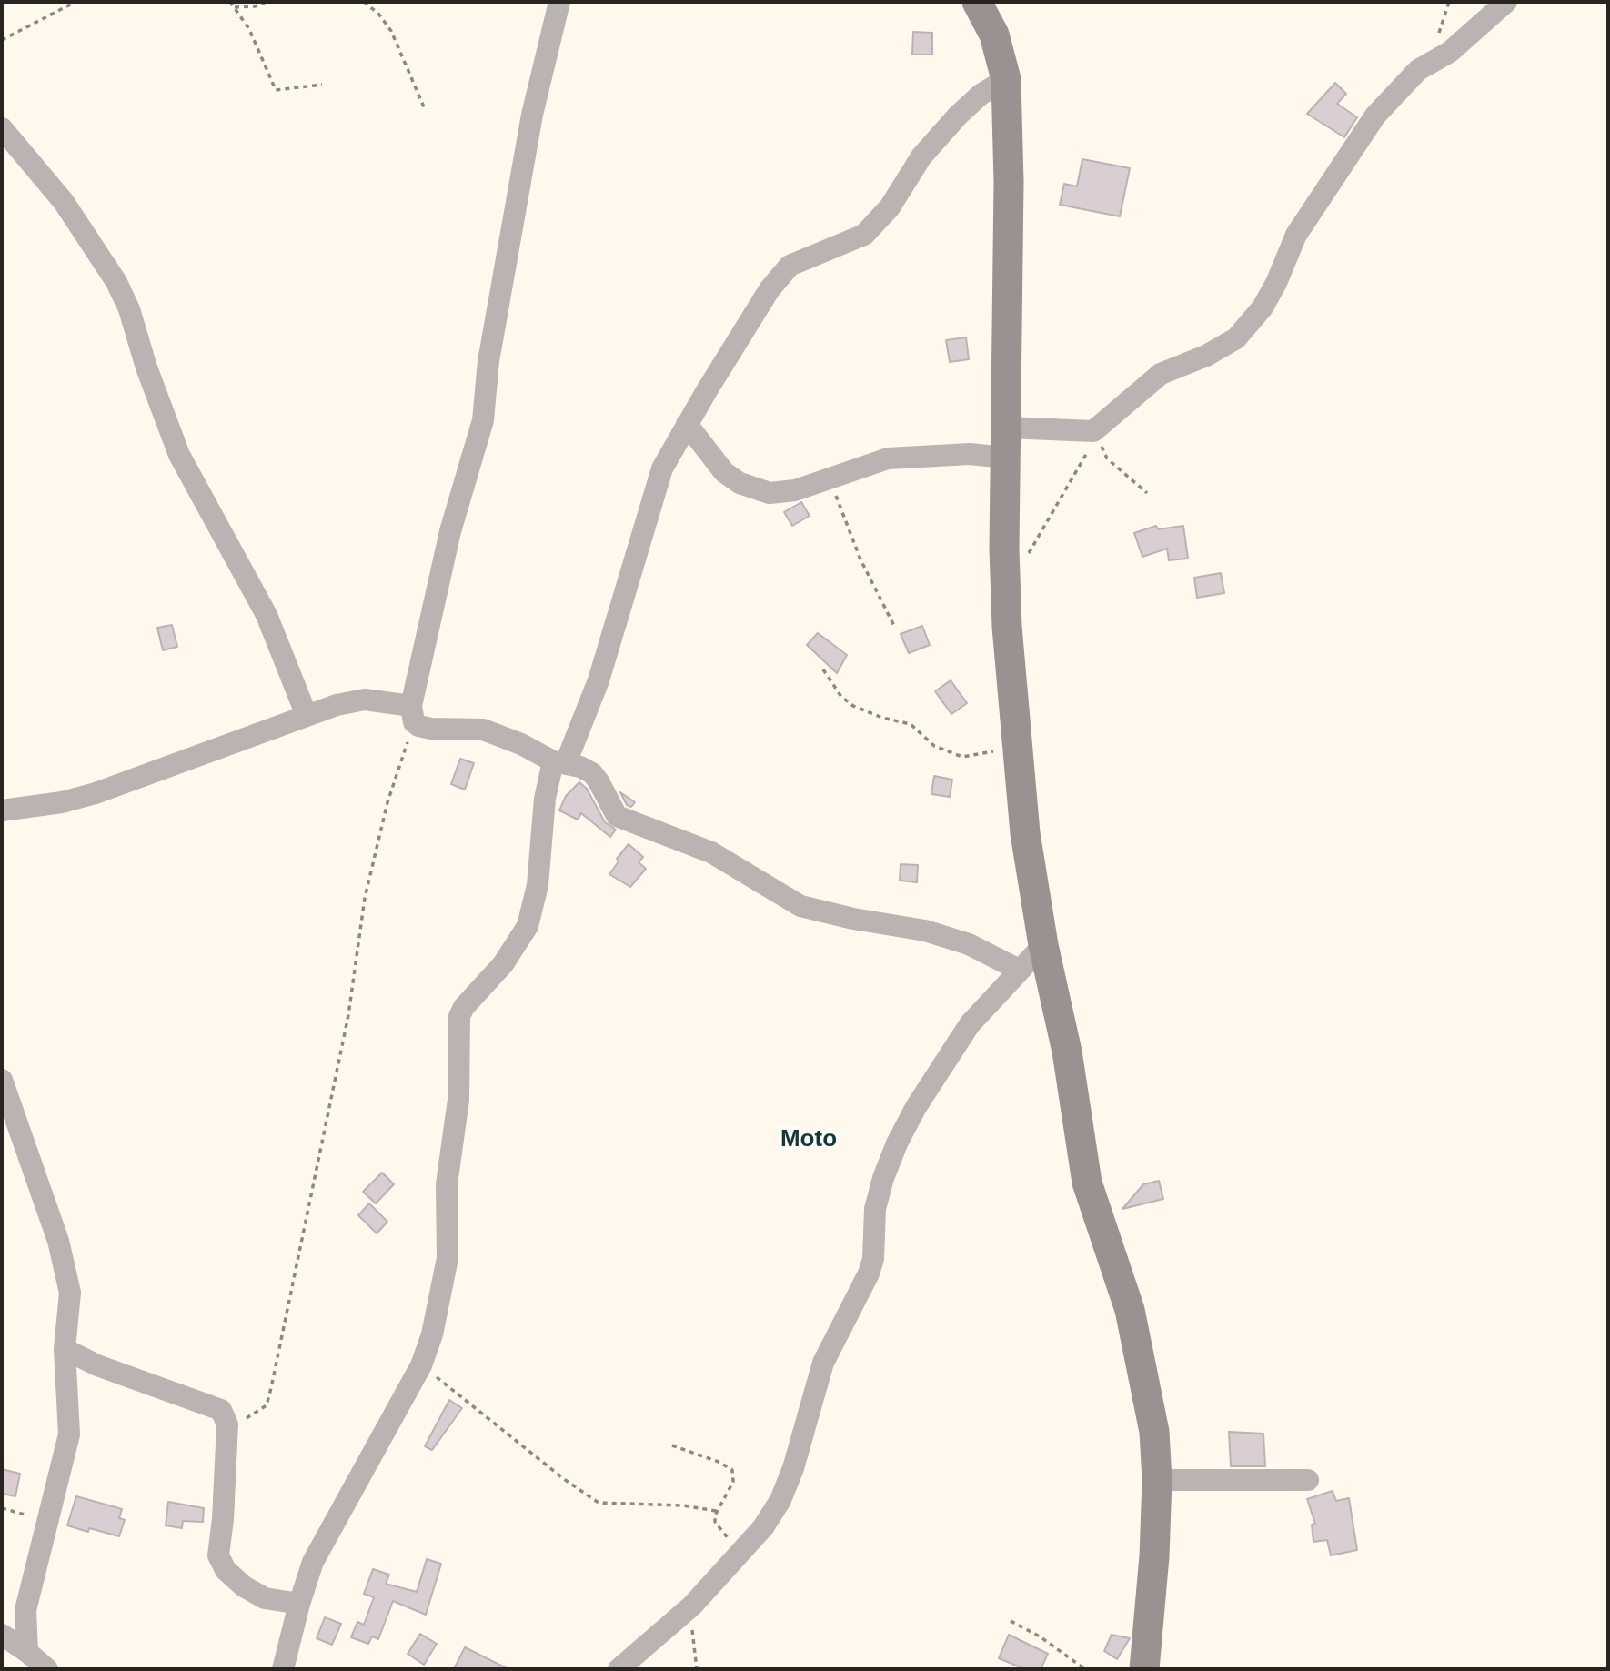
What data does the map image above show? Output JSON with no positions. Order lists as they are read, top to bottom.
{
  "districts": ["Moto"]
}
